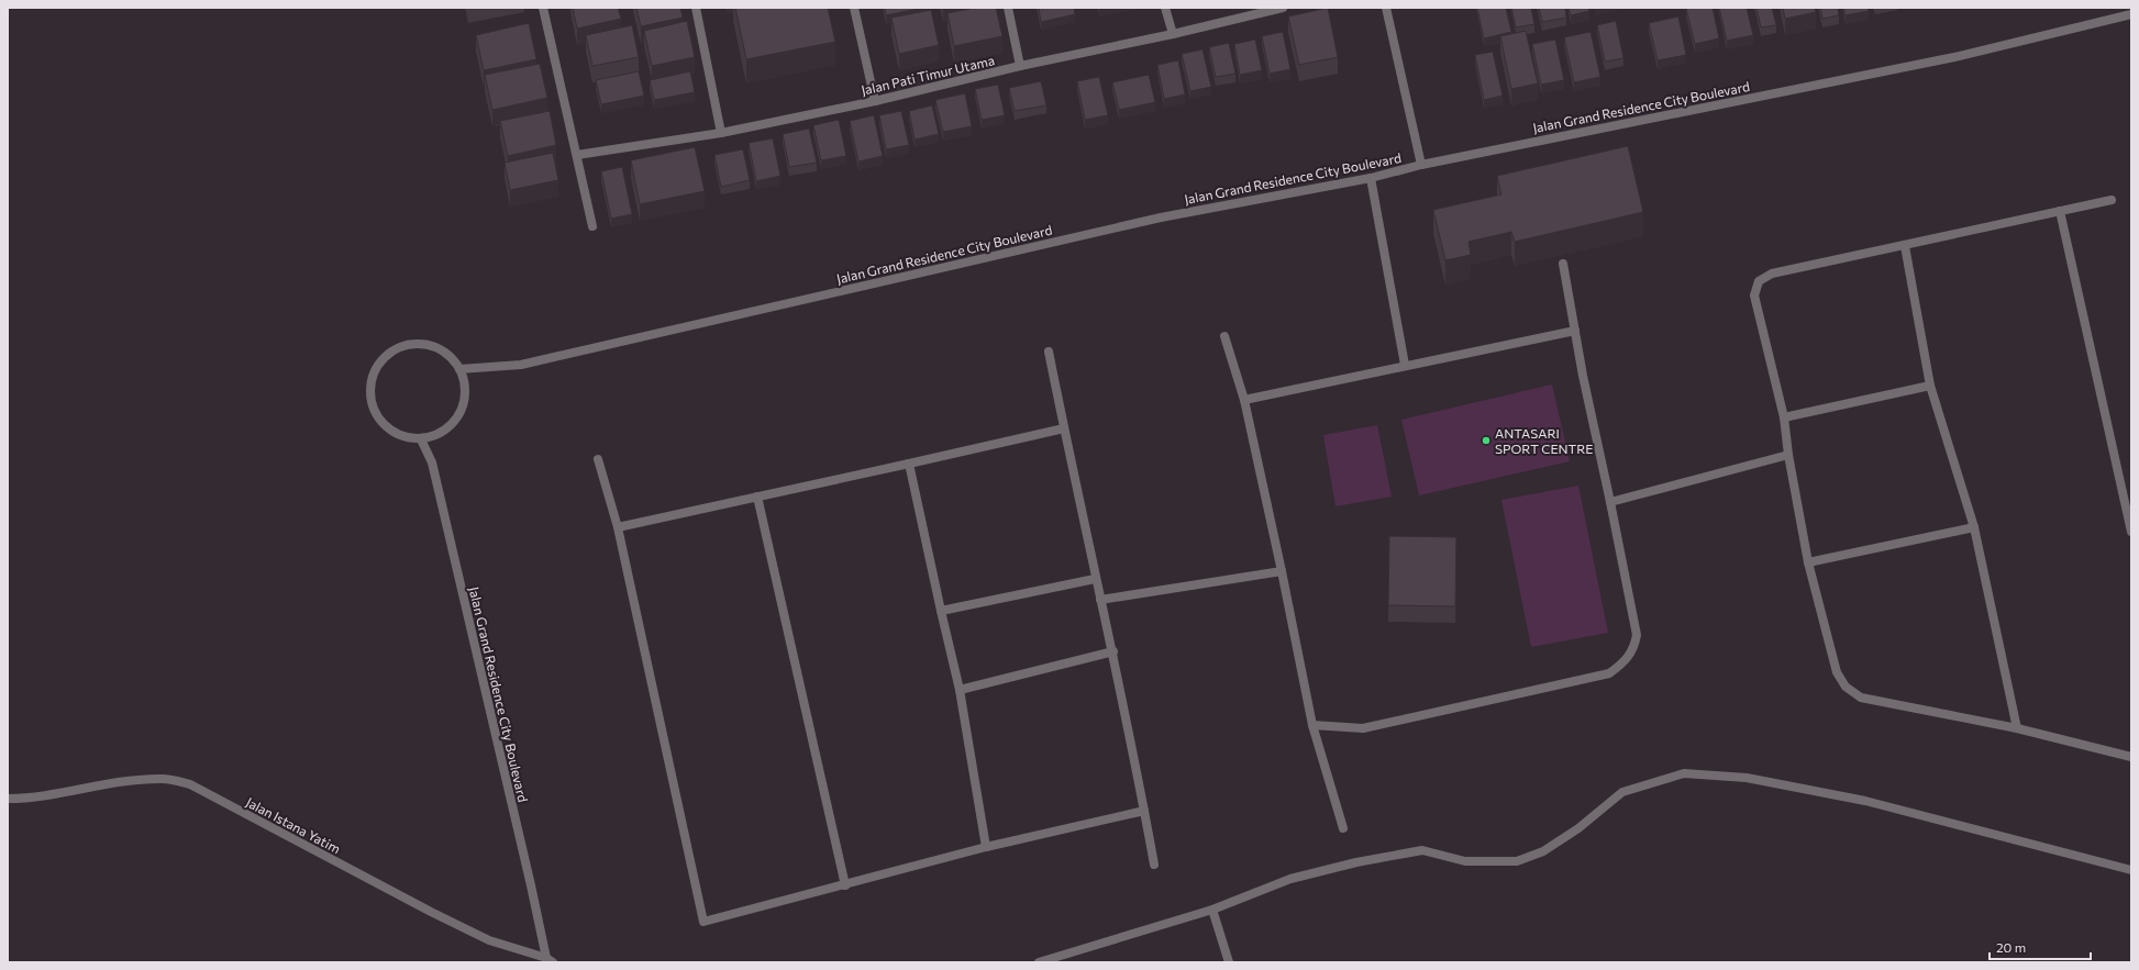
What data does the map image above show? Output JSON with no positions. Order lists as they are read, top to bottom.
{
  "streets": {
    "street": ["Jalan Pati Timur Utama", "Jalan Grand Residence City Boulevard", "Jalan Istana Yatim"]
  },
  "crossings": [
    ["Jalan Grand Residence City Boulevard", "Jalan Istana Yatim"]
  ],
  "places": ["ANTASARI SPORT CENTRE"],
  "scale_bar": "20 m"
}
